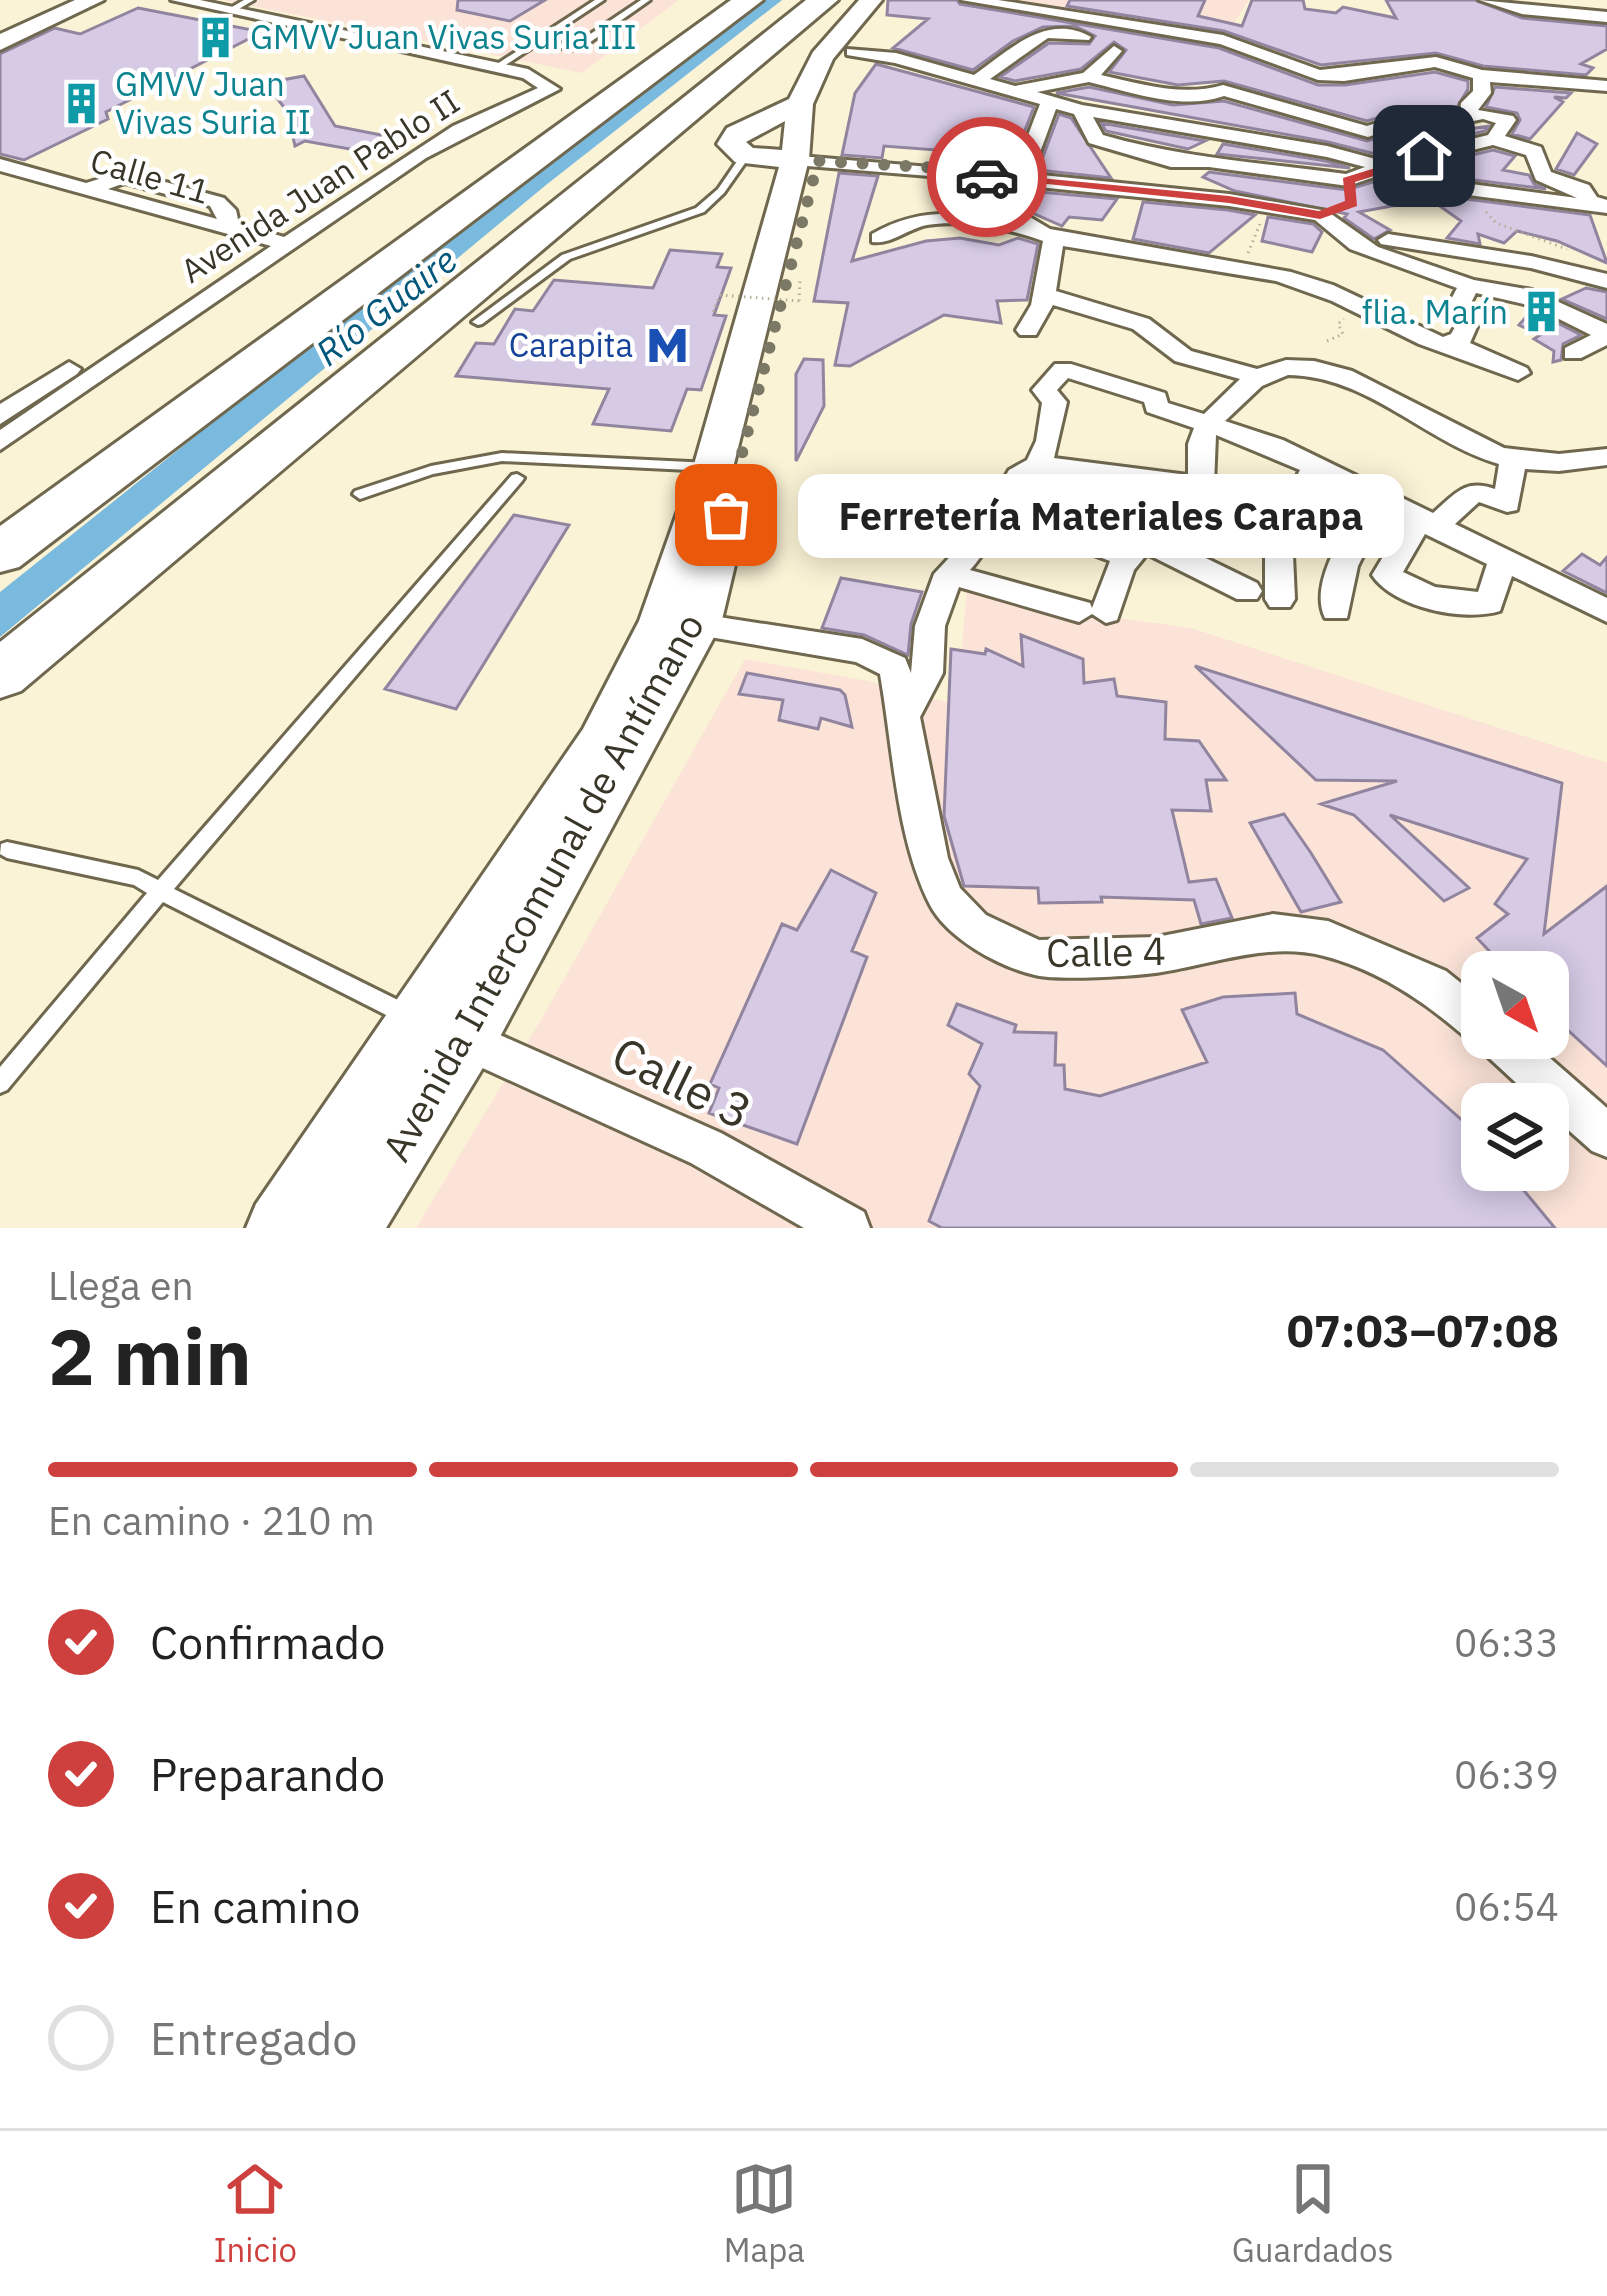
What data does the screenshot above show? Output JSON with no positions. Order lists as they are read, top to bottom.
{
  "streets": {
    "main road": ["Avenida Intercomunal de Antímano"],
    "street": [
      "Calle 11",
      "Avenida Juan Pablo II",
      "Calle 4",
      "Calle 3"
    ]
  },
  "crossings": [
    ["Calle 11", "Avenida Juan Pablo II"],
    ["Avenida Intercomunal de Antímano", "Calle 4"],
    ["Avenida Intercomunal de Antímano", "Calle 3"]
  ],
  "water": ["Río Guaire"],
  "places": {
    "building": ["GMVV Juan Vivas Suria III", "GMVV Juan Vivas Suria II", "flia. Marín"],
    "metro station": ["Carapita"],
    "other": ["Ferretería Materiales Carapa"]
  },
  "north": "bottom right",
  "page": {
    "bubble": "Ferretería Materiales Carapa",
    "heading": ["2 min", "Llega en", "07:03–07:08"],
    "bar": "En camino · 210 m",
    "list": [
      ["Confirmado", "06:33"],
      ["Preparando", "06:39"],
      ["En camino", "06:54"],
      "Entregado"
    ],
    "tabs": ["Inicio", "Mapa", "Guardados"]
  }
}
